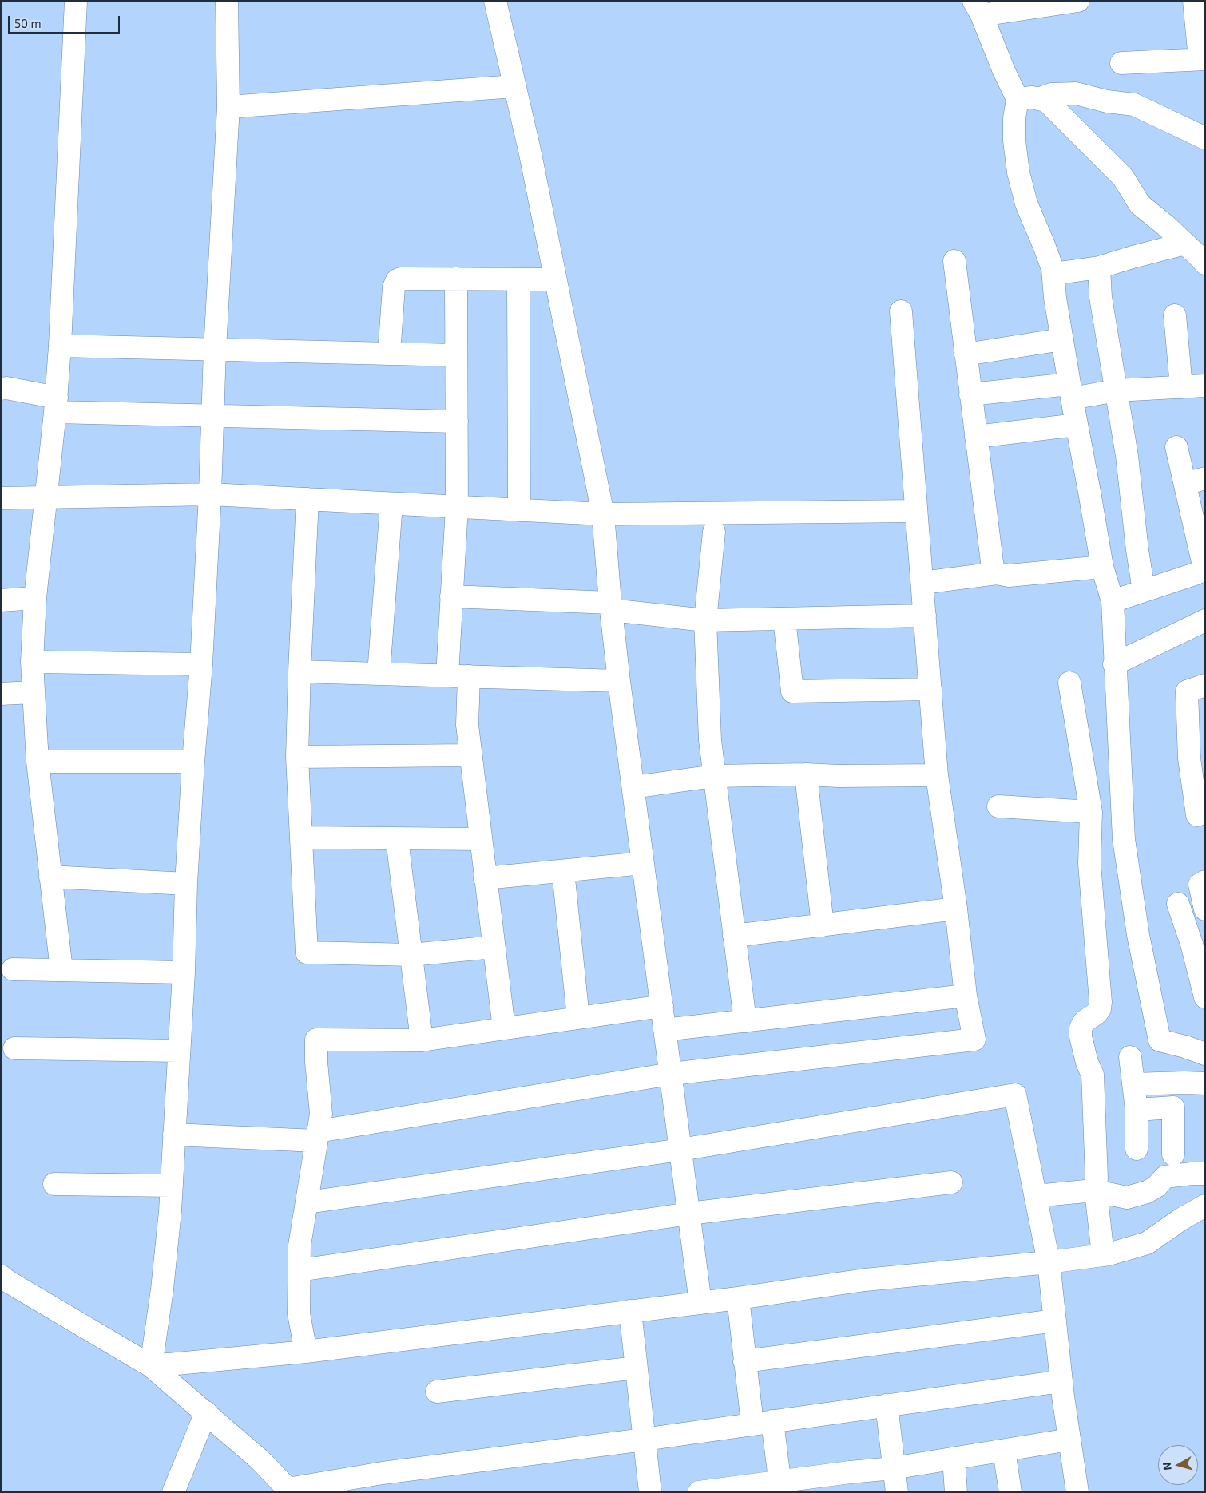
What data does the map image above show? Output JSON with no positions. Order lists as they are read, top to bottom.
{
  "scale_bar": "50 m",
  "north": "left"
}
